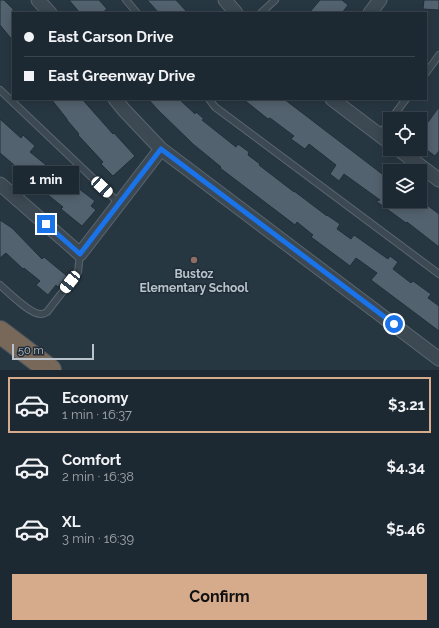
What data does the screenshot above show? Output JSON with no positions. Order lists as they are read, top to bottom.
{
  "places": ["Bustoz Elementary School"],
  "scale_bar": "50 m",
  "page": {
    "banner": ["East Carson Drive", "East Greenway Drive"],
    "bubble": "1 min",
    "scale": "50 m",
    "list": [
      {
        "name": "Economy",
        "note": "1 min · 16:37",
        "value": "$3.21"
      },
      {
        "name": "Comfort",
        "note": "2 min · 16:38",
        "value": "$4.34"
      },
      {
        "name": "XL",
        "note": "3 min · 16:39",
        "value": "$5.46"
      }
    ],
    "buttons": "Confirm"
  }
}
